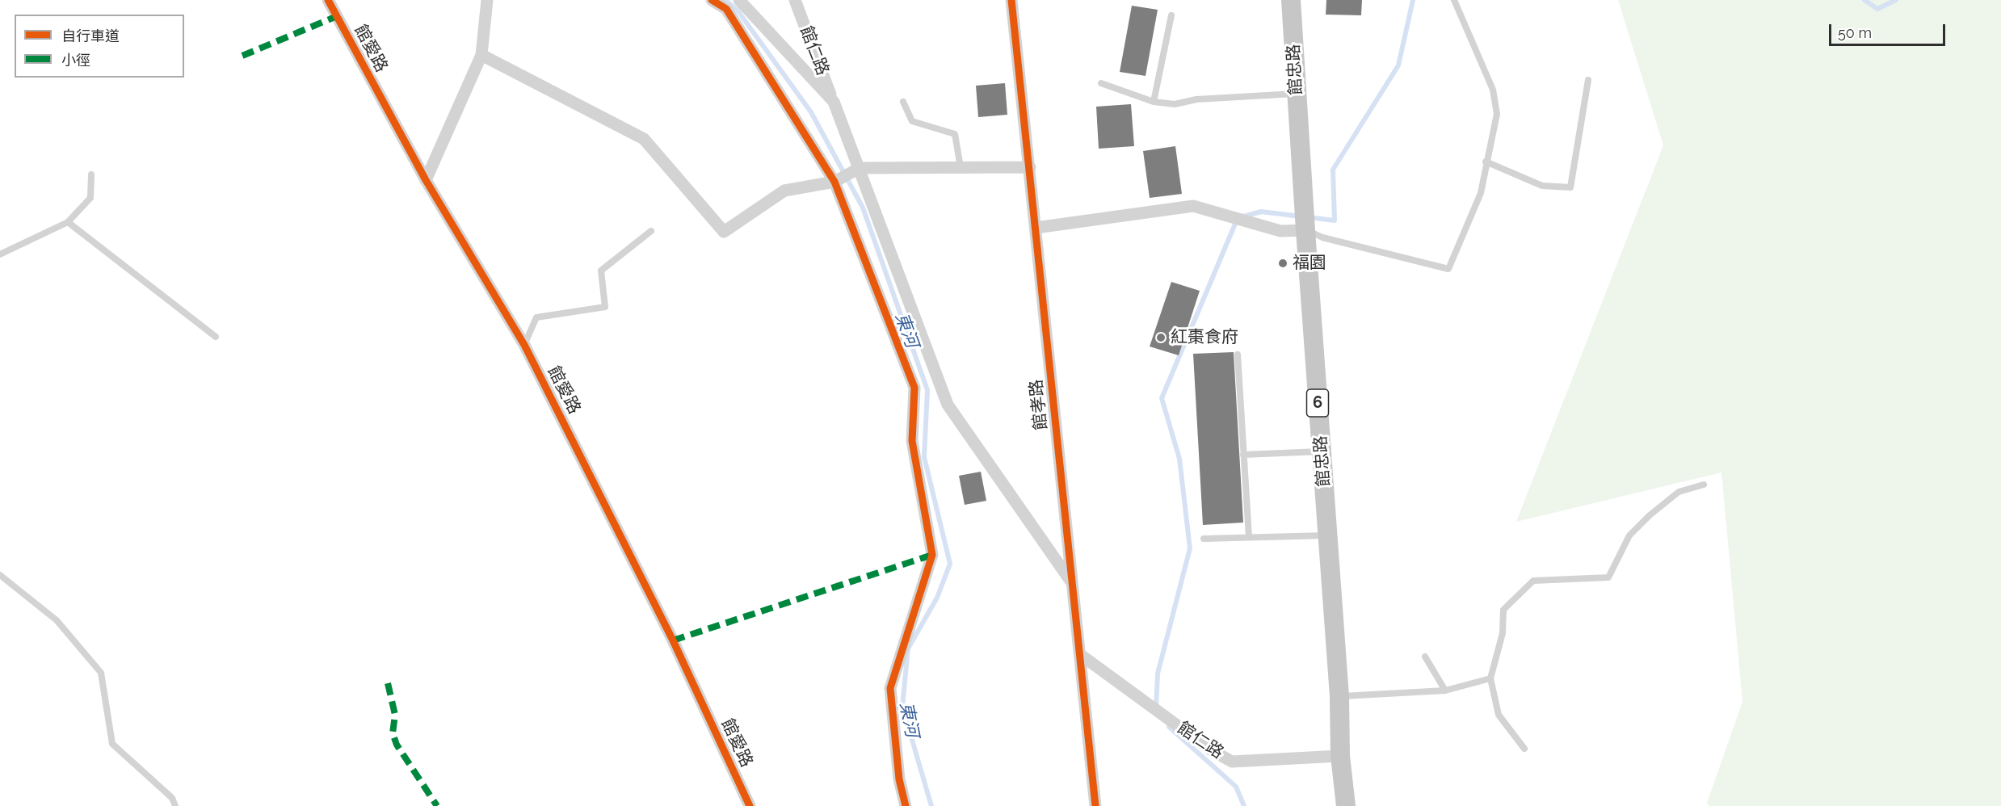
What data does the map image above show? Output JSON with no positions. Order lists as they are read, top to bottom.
{
  "streets": {
    "main road": ["館忠路", "6"],
    "street": ["館愛路", "館仁路", "館孝路"]
  },
  "crossings": [
    ["館仁路", "館忠路"],
    ["館仁路", "館孝路"]
  ],
  "water": ["東河"],
  "places": ["福園", "紅棗食府"],
  "legend": ["自行車道", "小徑"],
  "scale_bar": "50 m"
}
